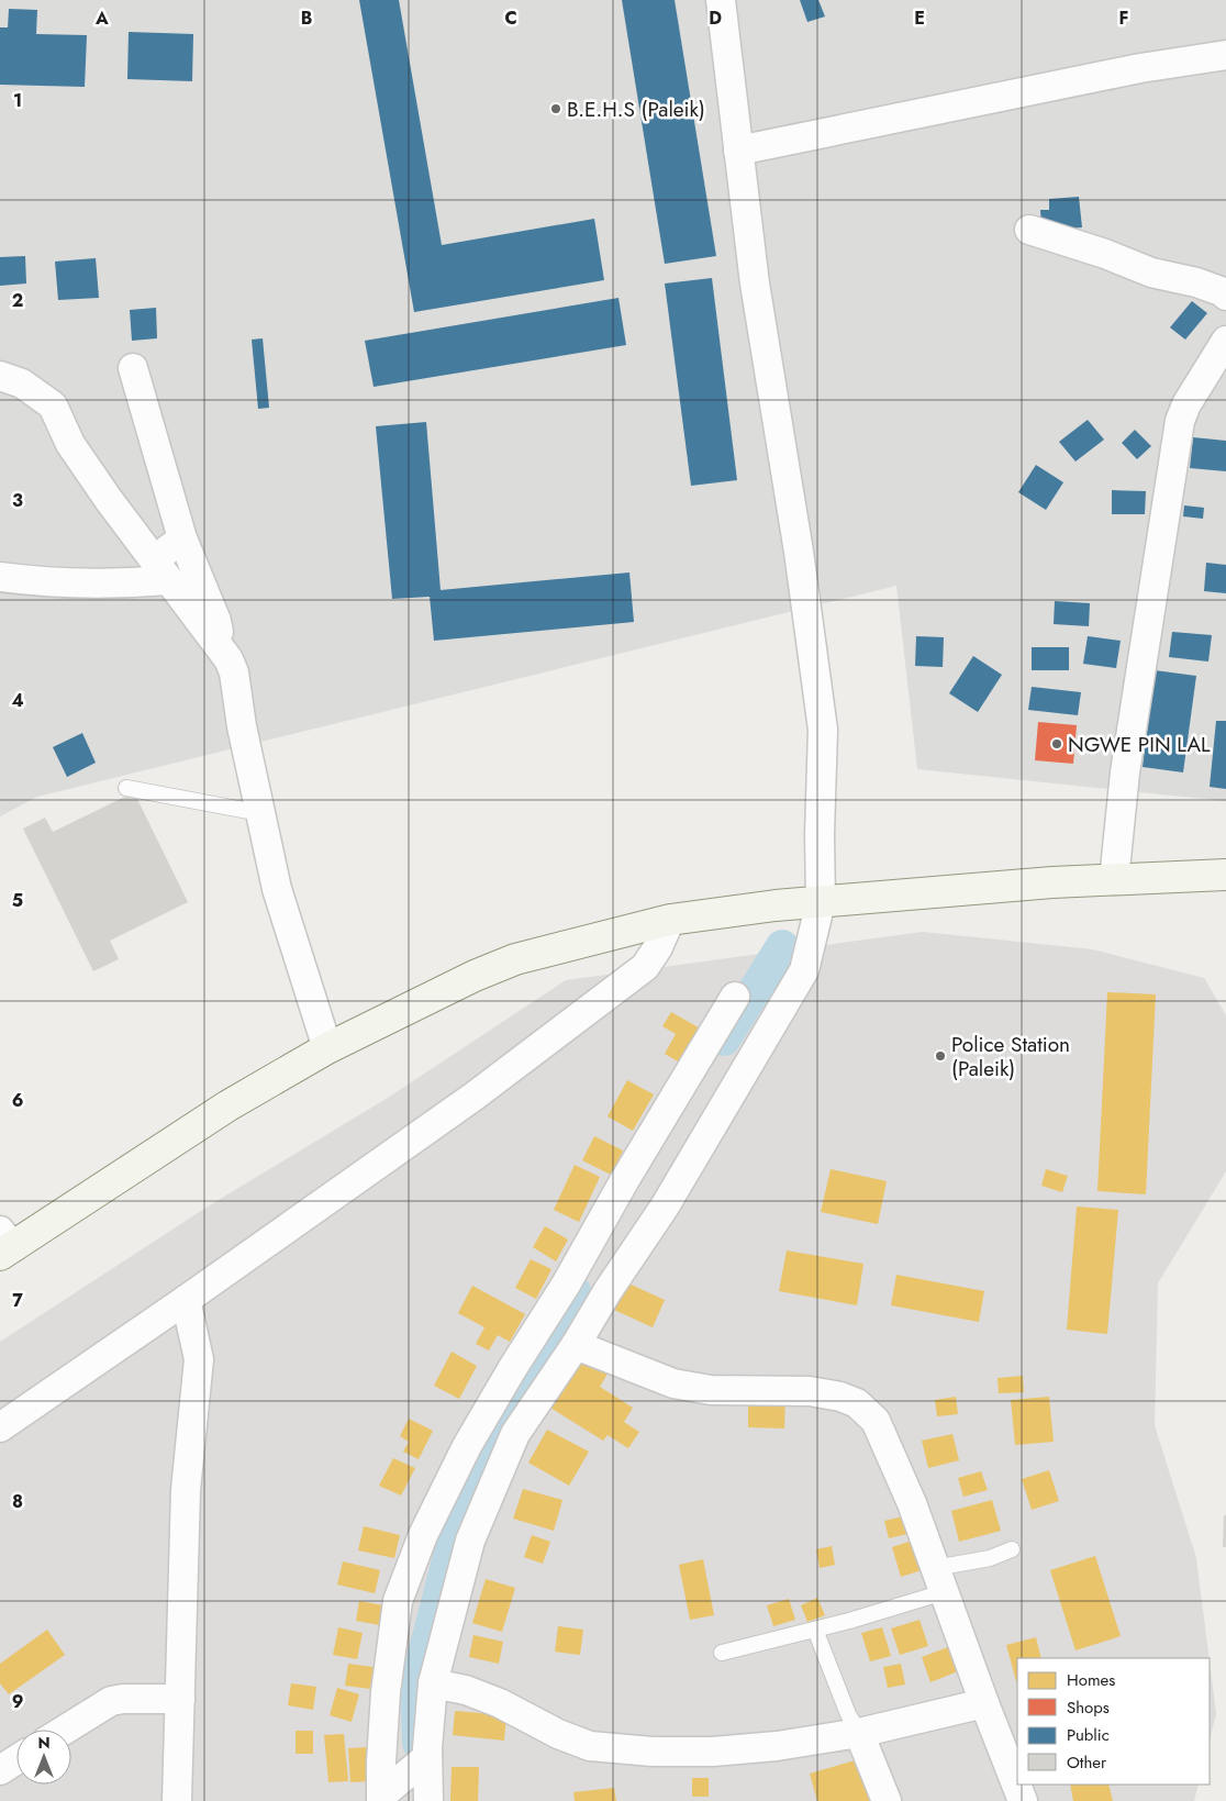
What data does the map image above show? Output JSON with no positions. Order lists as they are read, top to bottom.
{
  "places": ["B.E.H.S (Paleik)", "NGWE PIN LAL", "Police Station (Paleik)"],
  "legend": [
    "Homes",
    "Shops",
    "Public",
    "Other"
  ],
  "north": "top",
  "grid": {
    "columns": [
      "A",
      "B",
      "C",
      "D",
      "E",
      "F"
    ],
    "rows": [
      "1",
      "2",
      "3",
      "4",
      "5",
      "6",
      "7",
      "8",
      "9"
    ]
  }
}
